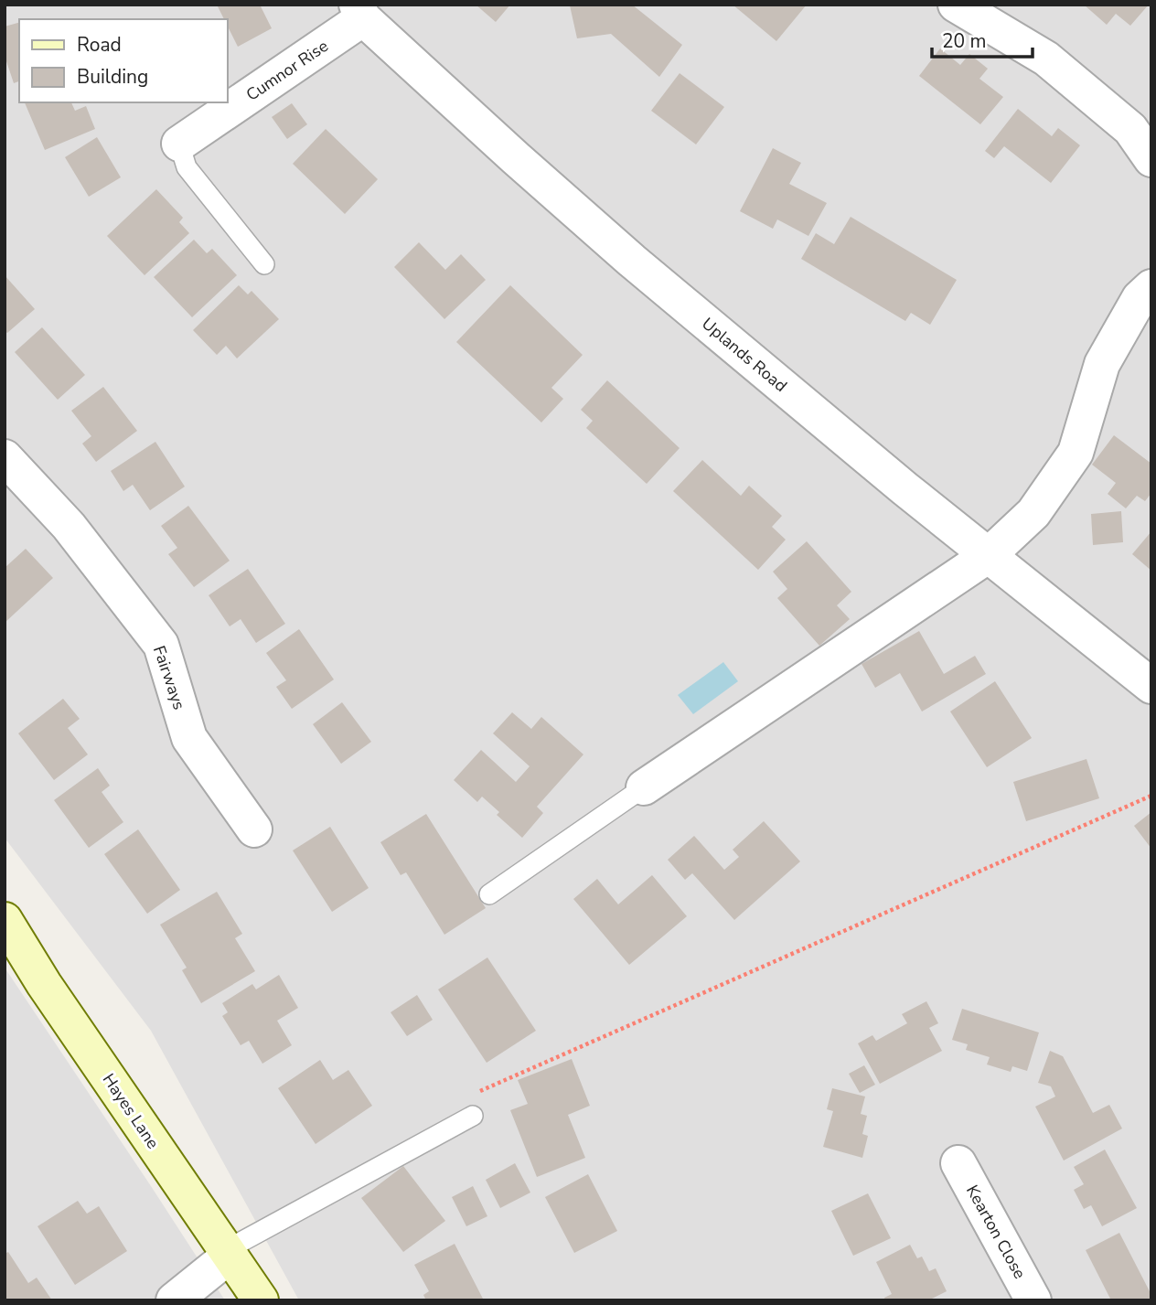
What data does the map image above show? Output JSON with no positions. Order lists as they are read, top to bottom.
{
  "streets": {
    "street": [
      "Cumnor Rise",
      "Uplands Road",
      "Fairways",
      "Hayes Lane",
      "Kearton Close"
    ]
  },
  "crossings": [
    ["Cumnor Rise", "Uplands Road"]
  ],
  "legend": ["Road", "Building"],
  "scale_bar": "20 m"
}
